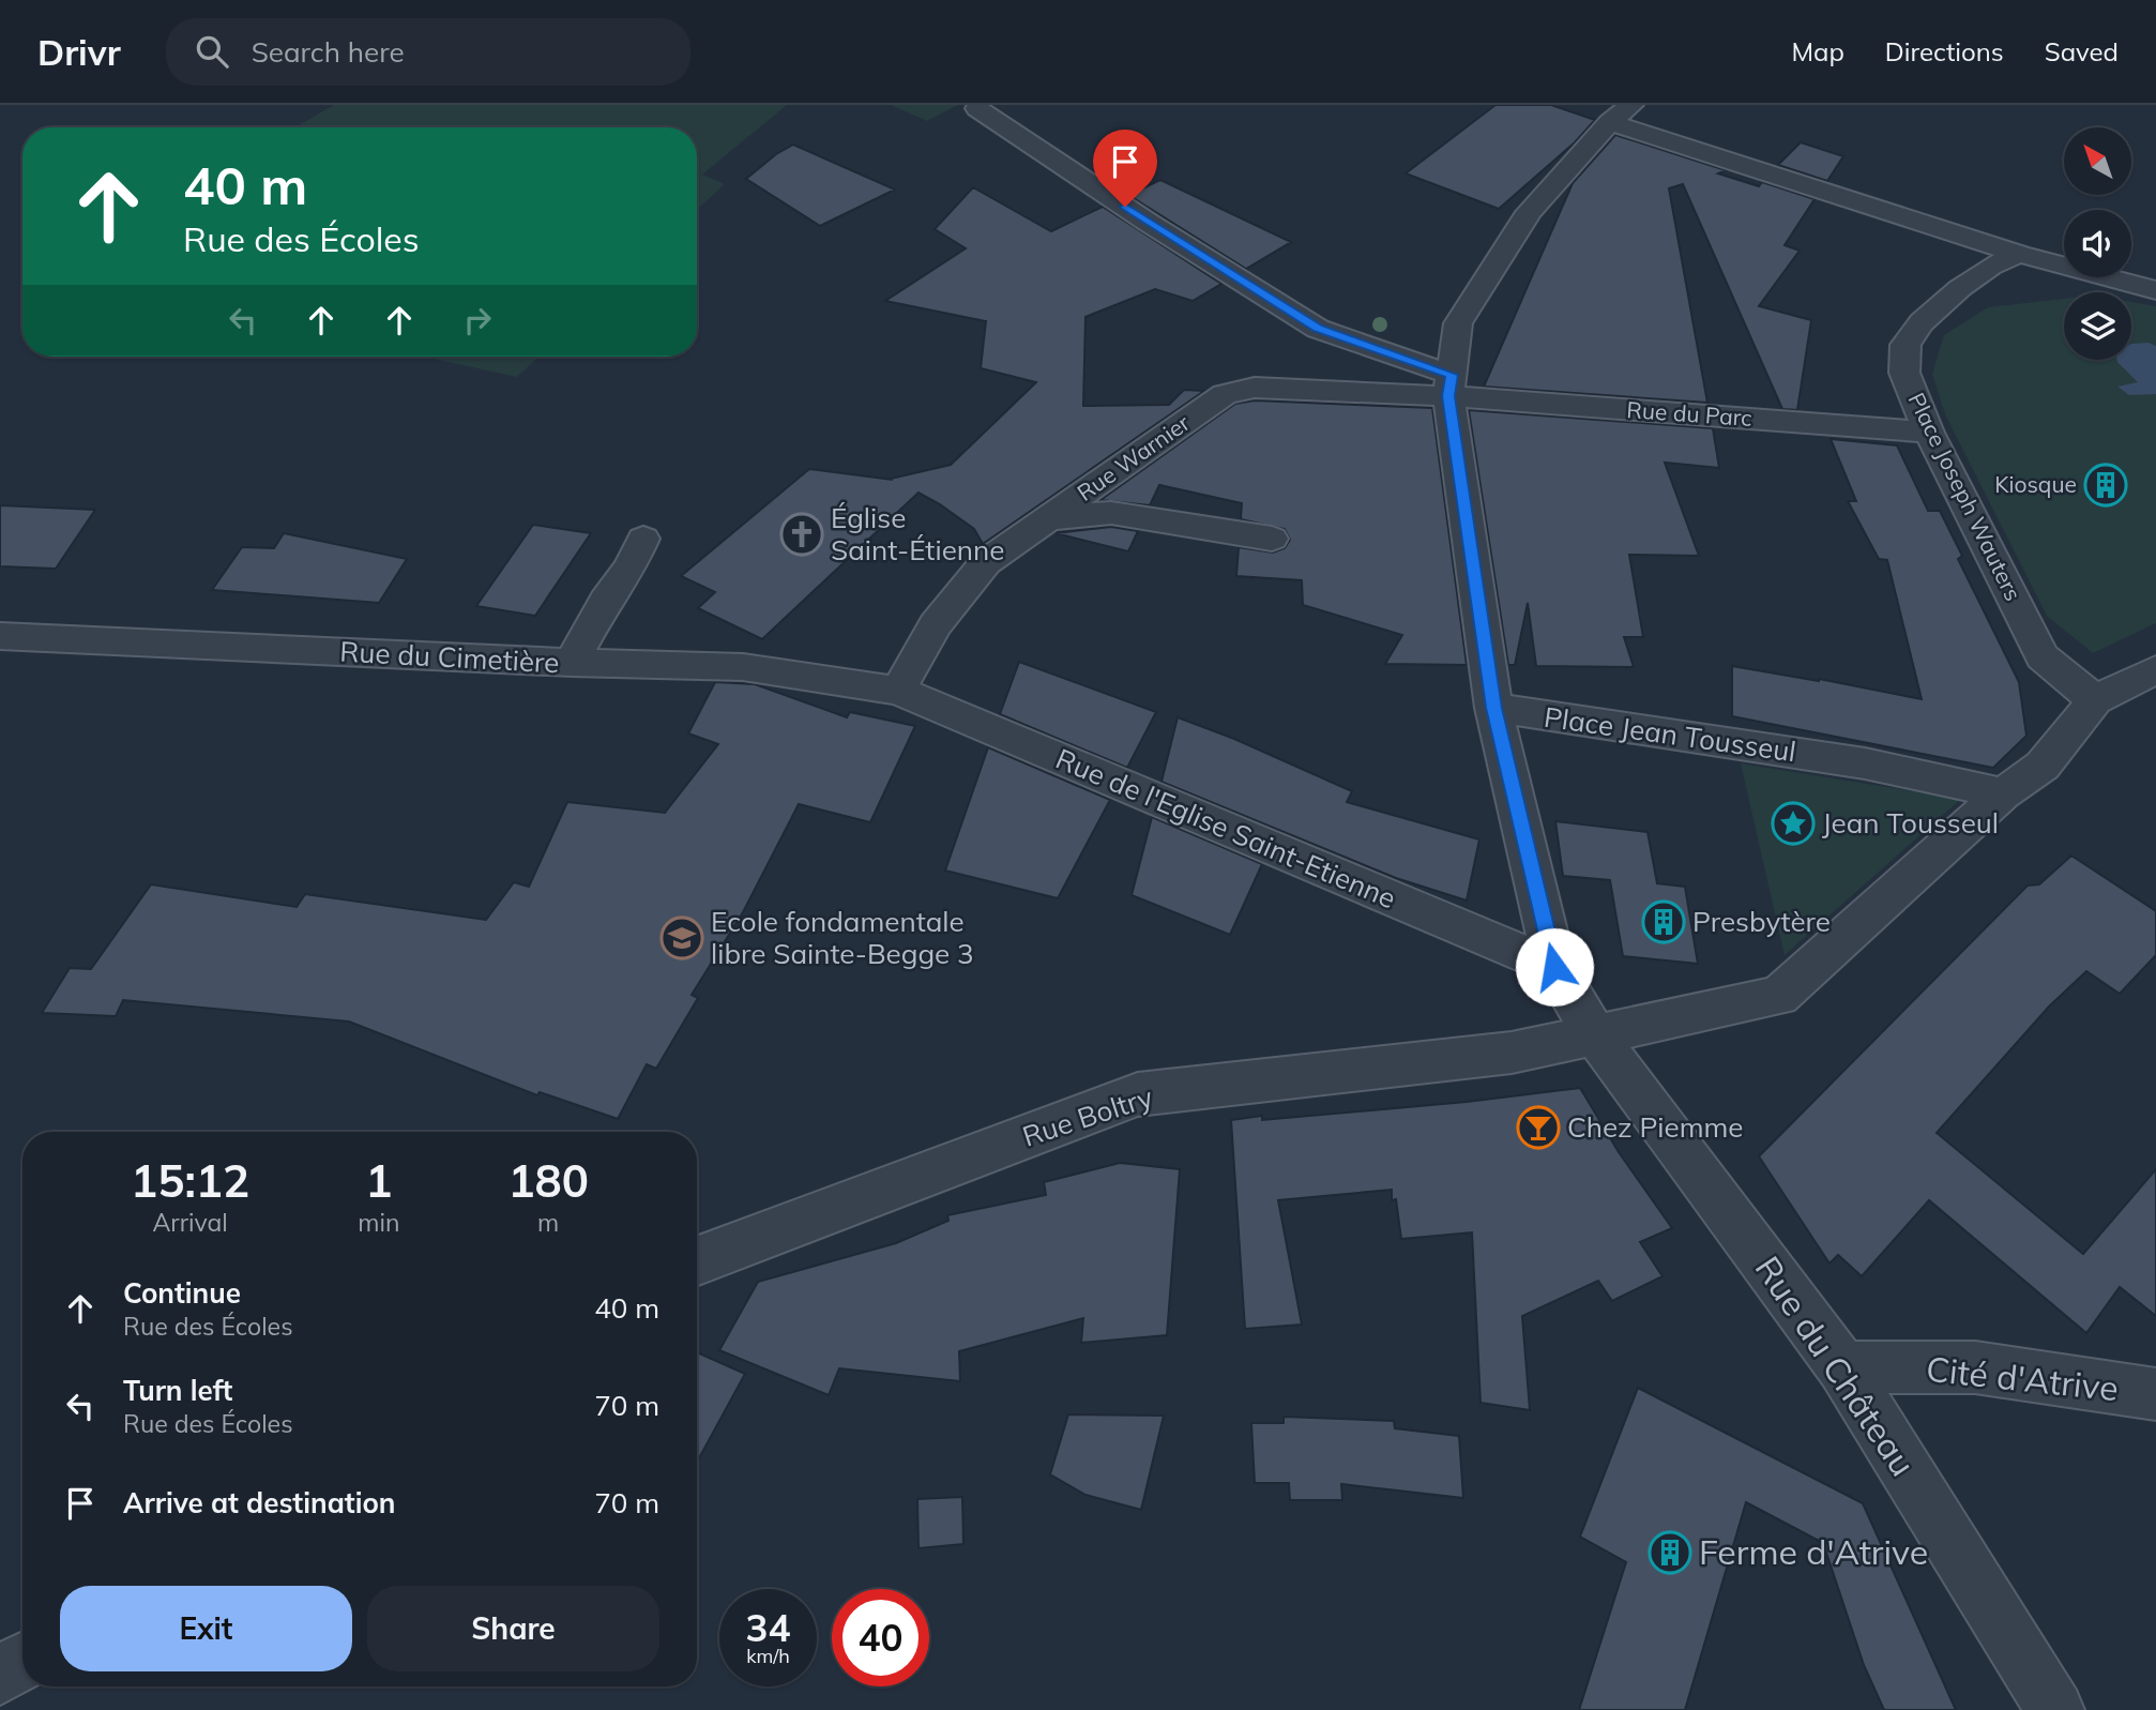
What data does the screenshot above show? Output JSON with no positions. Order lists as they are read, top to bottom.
{
  "streets": {
    "street": [
      "Rue du Parc",
      "Rue Warnier",
      "Place Joseph Wauters",
      "Rue du Cimetière",
      "Place Jean Tousseul",
      "Rue de l'Eglise Saint-Etienne",
      "Rue Boltry",
      "Rue du Château",
      "Cité d'Atrive"
    ]
  },
  "crossings": [
    ["Rue du Parc", "Rue Warnier"],
    ["Rue du Parc", "Place Joseph Wauters"],
    ["Rue Warnier", "Rue du Cimetière"],
    ["Rue Warnier", "Rue de l'Eglise Saint-Etienne"],
    ["Rue du Cimetière", "Rue de l'Eglise Saint-Etienne"],
    ["Place Jean Tousseul", "Rue de l'Eglise Saint-Etienne"],
    ["Place Jean Tousseul", "Rue Boltry"],
    ["Place Jean Tousseul", "Rue du Château"],
    ["Rue Boltry", "Rue du Château"],
    ["Rue du Château", "Cité d'Atrive"]
  ],
  "places": {
    "building": ["Kiosque", "Presbytère", "Ferme d'Atrive"],
    "church": ["Église Saint-Étienne"],
    "place": ["Jean Tousseul"],
    "school or university": ["Ecole fondamentale libre Sainte-Begge 3"],
    "bar": ["Chez Piemme"]
  },
  "north": "top left",
  "page": {
    "header": "Drivr",
    "search": "Search here",
    "nav": ["Map", "Directions", "Saved"],
    "turn": ["40 m", "Rue des Écoles"],
    "eta": [
      "15:12",
      "Arrival",
      "1",
      "min",
      "180",
      "m"
    ],
    "list": [
      {
        "name": "Continue",
        "note": "Rue des Écoles",
        "value": "40 m"
      },
      {
        "name": "Turn left",
        "note": "Rue des Écoles",
        "value": "70 m"
      },
      {
        "name": "Arrive at destination",
        "value": "70 m"
      }
    ],
    "buttons": ["Exit", "Share"],
    "speed": "34 km/h",
    "limit": "40"
  }
}
